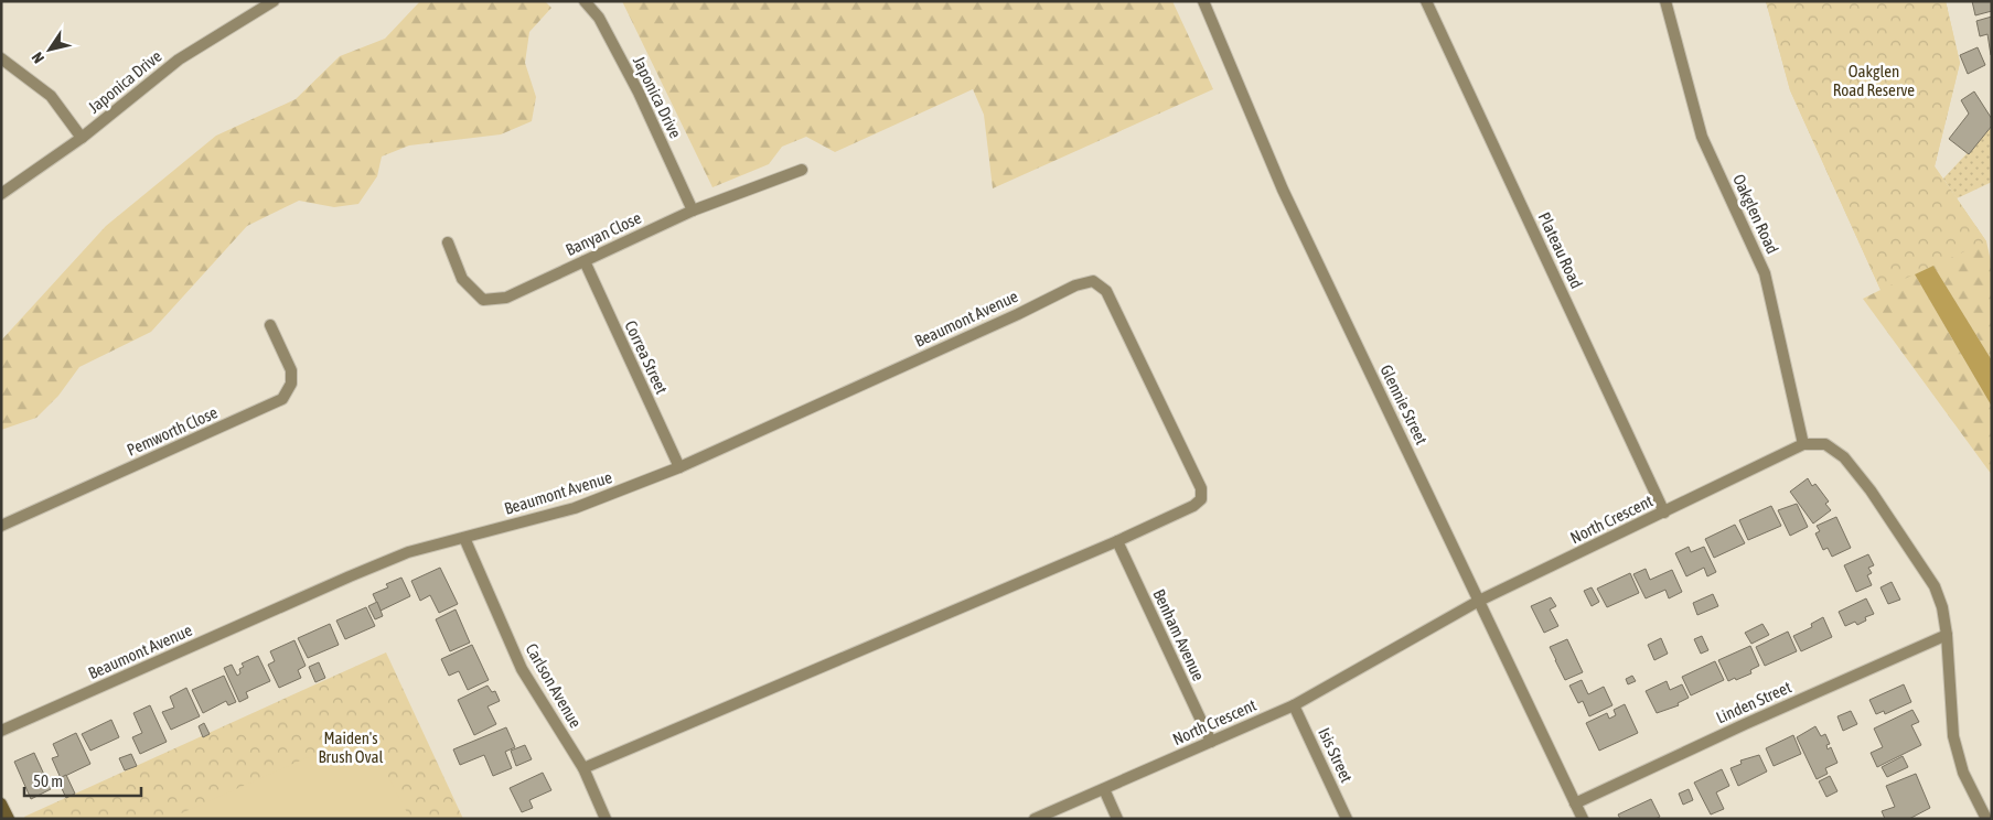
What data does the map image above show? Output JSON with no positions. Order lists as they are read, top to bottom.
{
  "streets": {
    "street": [
      "Japonica Drive",
      "Oakglen Road",
      "Banyan Close",
      "Plateau Road",
      "Beaumont Avenue",
      "Correa Street",
      "Glennie Street",
      "Pemworth Close",
      "North Crescent",
      "Benham Avenue",
      "Carlson Avenue",
      "Linden Street",
      "Isis Street"
    ]
  },
  "crossings": [
    ["Japonica Drive", "Banyan Close"],
    ["Oakglen Road", "North Crescent"],
    ["Banyan Close", "Correa Street"],
    ["Plateau Road", "North Crescent"],
    ["Beaumont Avenue", "Correa Street"],
    ["Beaumont Avenue", "Benham Avenue"],
    ["Beaumont Avenue", "Carlson Avenue"],
    ["Glennie Street", "North Crescent"],
    ["Glennie Street", "Linden Street"],
    ["North Crescent", "Benham Avenue"],
    ["North Crescent", "Isis Street"]
  ],
  "parks": ["Oakglen Road Reserve", "Maiden's Brush Oval"],
  "scale_bar": "50 m",
  "north": "bottom left"
}
